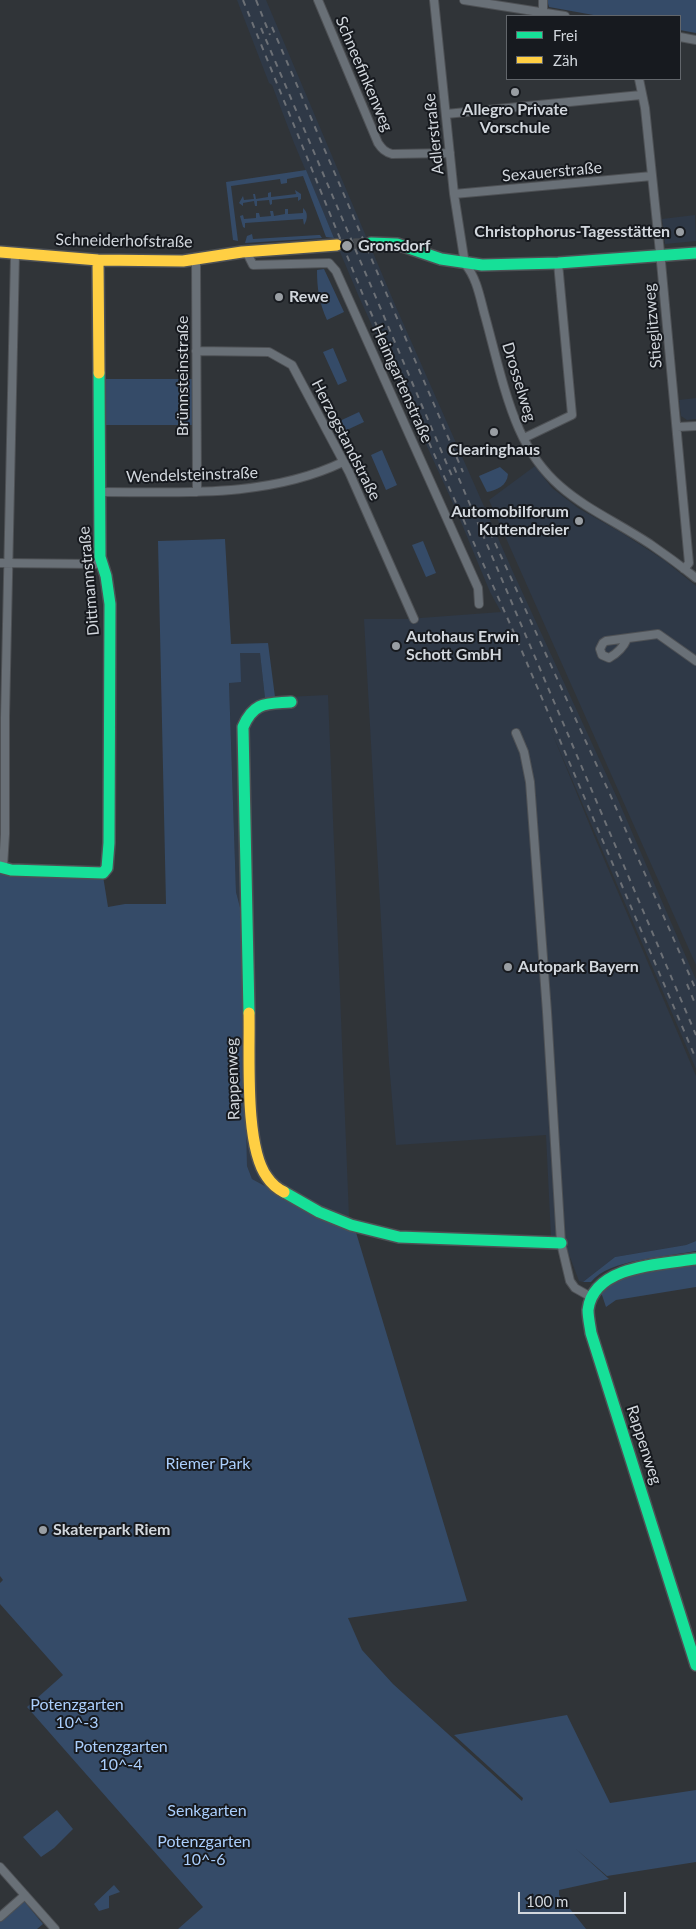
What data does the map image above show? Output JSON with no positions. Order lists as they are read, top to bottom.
{
  "streets": {
    "street": [
      "Schneefinkenweg",
      "Adlerstraße",
      "Sexauerstraße",
      "Schneiderhofstraße",
      "Stieglitzweg",
      "Brünnsteinstraße",
      "Drosselweg",
      "Heimgartenstraße",
      "Herzogstandstraße",
      "Wendelsteinstraße",
      "Dittmannstraße",
      "Rappenweg"
    ]
  },
  "crossings": [
    ["Schneefinkenweg", "Adlerstraße"],
    ["Adlerstraße", "Sexauerstraße"],
    ["Adlerstraße", "Drosselweg"],
    ["Sexauerstraße", "Stieglitzweg"],
    ["Schneiderhofstraße", "Brünnsteinstraße"],
    ["Schneiderhofstraße", "Heimgartenstraße"],
    ["Schneiderhofstraße", "Dittmannstraße"],
    ["Stieglitzweg", "Drosselweg"],
    ["Brünnsteinstraße", "Herzogstandstraße"],
    ["Brünnsteinstraße", "Wendelsteinstraße"],
    ["Herzogstandstraße", "Wendelsteinstraße"],
    ["Wendelsteinstraße", "Dittmannstraße"]
  ],
  "parks": [
    "Riemer Park",
    "Potenzgarten 10^-3",
    "Potenzgarten 10^-4",
    "Senkgarten",
    "Potenzgarten 10^-6"
  ],
  "places": [
    "Allegro Private Vorschule",
    "Christophorus-Tagesstätten",
    "Gronsdorf",
    "Rewe",
    "Clearinghaus",
    "Automobilforum Kuttendreier",
    "Autohaus Erwin Schott GmbH",
    "Autopark Bayern",
    "Skaterpark Riem"
  ],
  "legend": ["Frei", "Zäh"],
  "scale_bar": "100 m"
}
